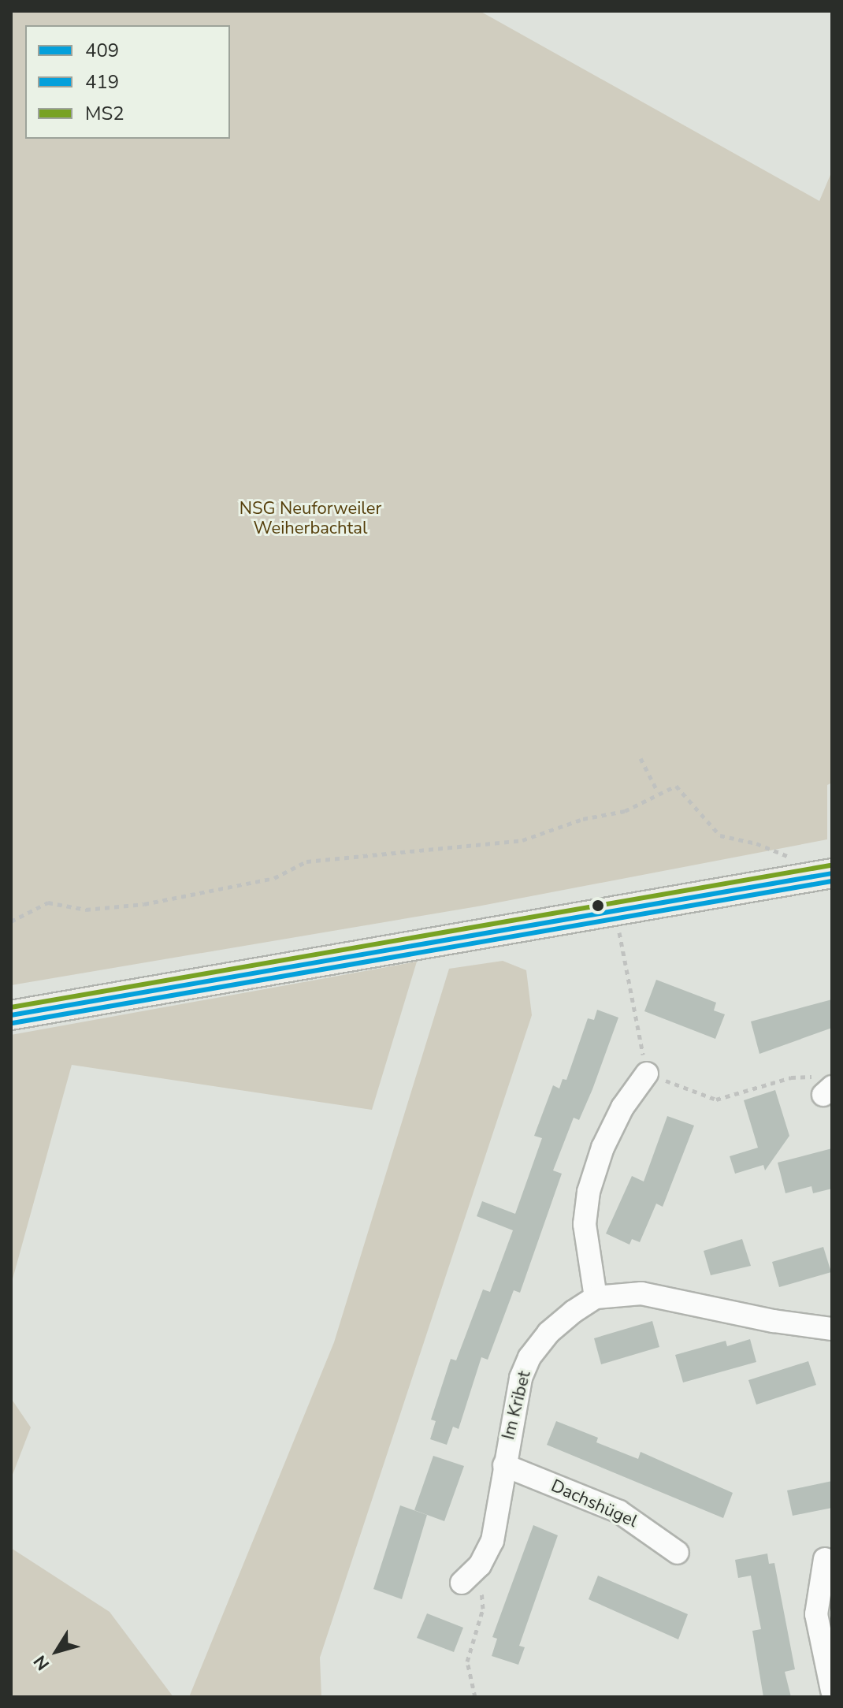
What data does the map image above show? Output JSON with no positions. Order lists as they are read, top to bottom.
{
  "streets": {
    "street": ["Im Kribet", "Dachshügel"]
  },
  "crossings": [
    ["Im Kribet", "Dachshügel"]
  ],
  "parks": ["NSG Neuforweiler Weiherbachtal"],
  "lines": ["transit line MS2", "transit line 409", "transit line 419"],
  "legend": ["409", "419", "MS2"],
  "north": "bottom left"
}
